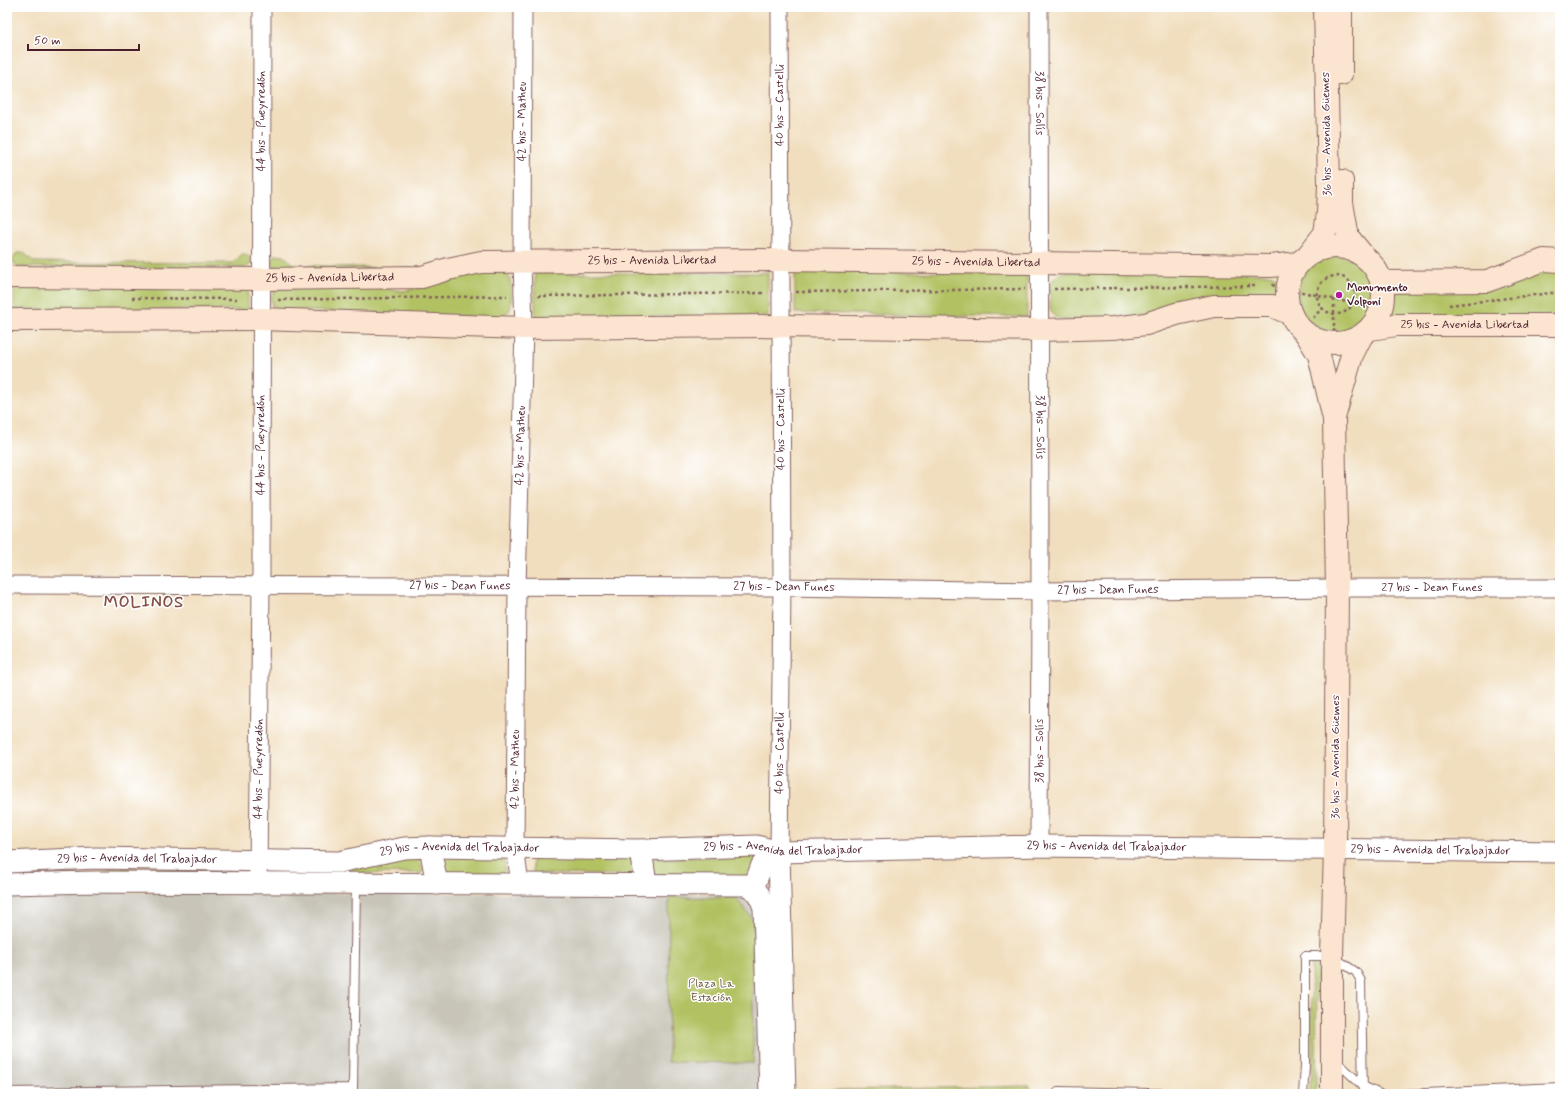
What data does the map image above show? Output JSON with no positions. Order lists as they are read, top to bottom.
{
  "streets": {
    "main road": ["36 bis - Avenida Güemes", "25 bis - Avenida Libertad"],
    "street": [
      "38 bis - Solís",
      "40 bis - Castelli",
      "44 bis - Pueyrredón",
      "42 bis - Matheu",
      "27 bis - Dean Funes",
      "29 bis - Avenida del Trabajador"
    ]
  },
  "crossings": [
    ["38 bis - Solís", "25 bis - Avenida Libertad"],
    ["38 bis - Solís", "27 bis - Dean Funes"],
    ["38 bis - Solís", "29 bis - Avenida del Trabajador"],
    ["40 bis - Castelli", "25 bis - Avenida Libertad"],
    ["40 bis - Castelli", "27 bis - Dean Funes"],
    ["40 bis - Castelli", "29 bis - Avenida del Trabajador"],
    ["44 bis - Pueyrredón", "25 bis - Avenida Libertad"],
    ["44 bis - Pueyrredón", "27 bis - Dean Funes"],
    ["44 bis - Pueyrredón", "29 bis - Avenida del Trabajador"],
    ["42 bis - Matheu", "25 bis - Avenida Libertad"],
    ["42 bis - Matheu", "27 bis - Dean Funes"],
    ["42 bis - Matheu", "29 bis - Avenida del Trabajador"],
    ["36 bis - Avenida Güemes", "25 bis - Avenida Libertad"],
    ["36 bis - Avenida Güemes", "27 bis - Dean Funes"],
    ["36 bis - Avenida Güemes", "29 bis - Avenida del Trabajador"]
  ],
  "districts": ["MOLINOS"],
  "parks": ["Plaza La Estación"],
  "places": ["Monumento Volponi"],
  "scale_bar": "50 m"
}
